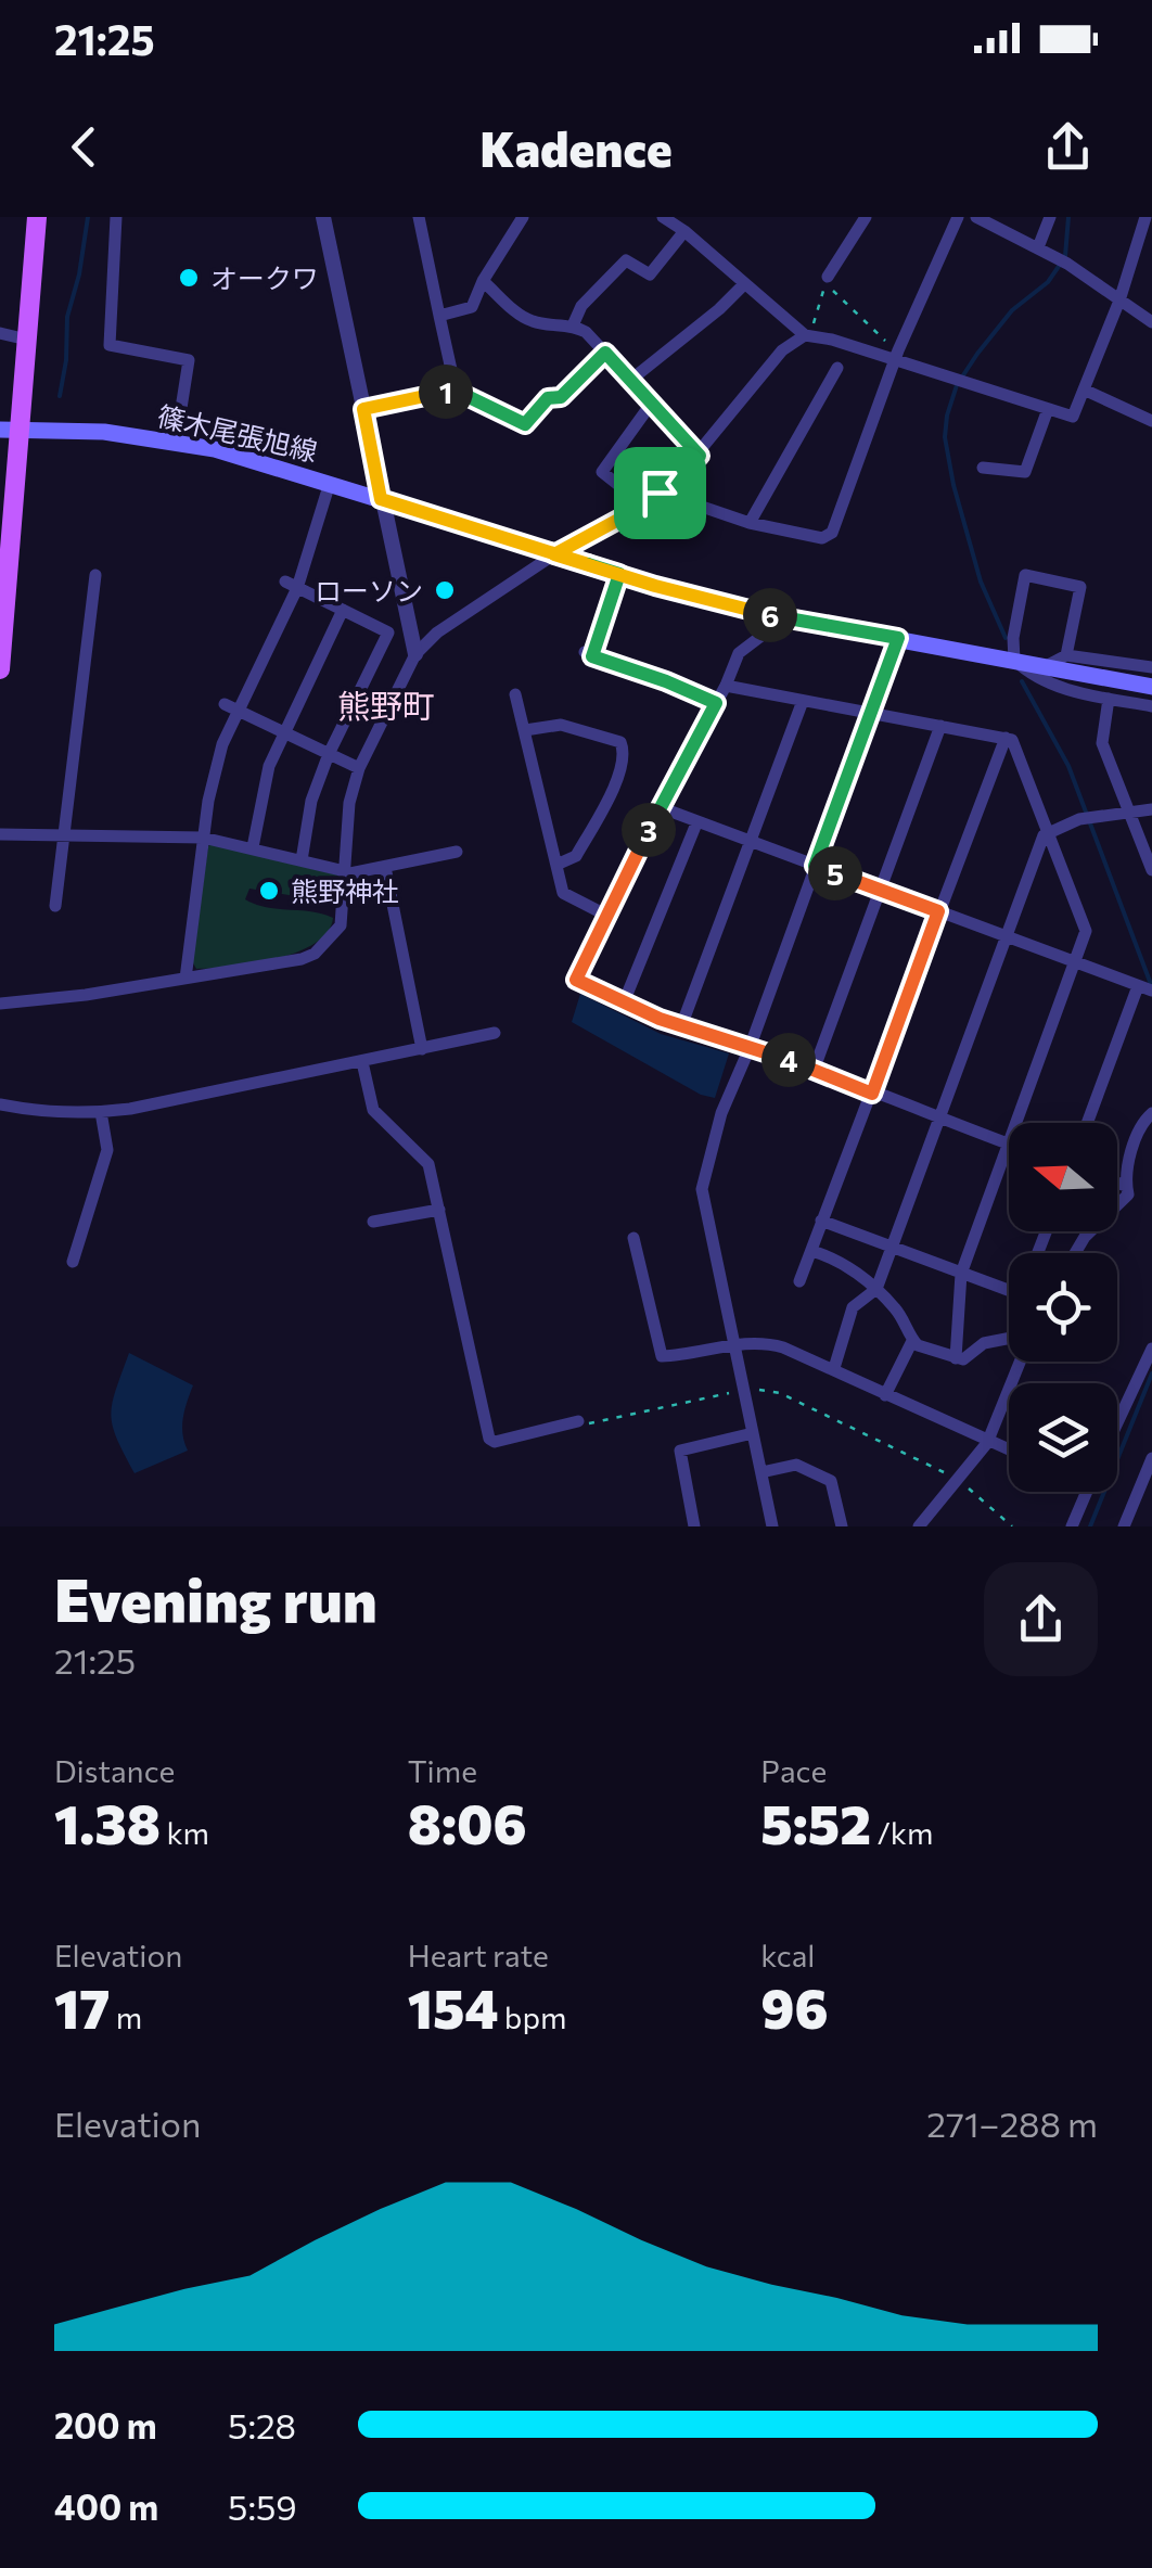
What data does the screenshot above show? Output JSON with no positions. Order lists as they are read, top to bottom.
{
  "streets": {
    "main road": ["篠木尾張旭線"]
  },
  "districts": ["熊野町"],
  "places": ["オークワ", "ローソン", "熊野神社"],
  "north": "left",
  "page": {
    "status": "21:25",
    "header": "Kadence",
    "pins": [
      "1",
      "6",
      "3",
      "5",
      "4"
    ],
    "heading": ["Evening run", "21:25"],
    "stats": [
      ["Distance", "1.38 km"],
      ["Time", "8:06"],
      ["Pace", "5:52 /km"],
      ["Elevation", "17 m"],
      ["Heart rate", "154 bpm"],
      ["kcal", "96"]
    ],
    "chart": ["Elevation", "271–288 m"],
    "list": [
      {
        "name": "200 m",
        "note": "5:28"
      },
      {
        "name": "400 m",
        "note": "5:59"
      }
    ]
  }
}
